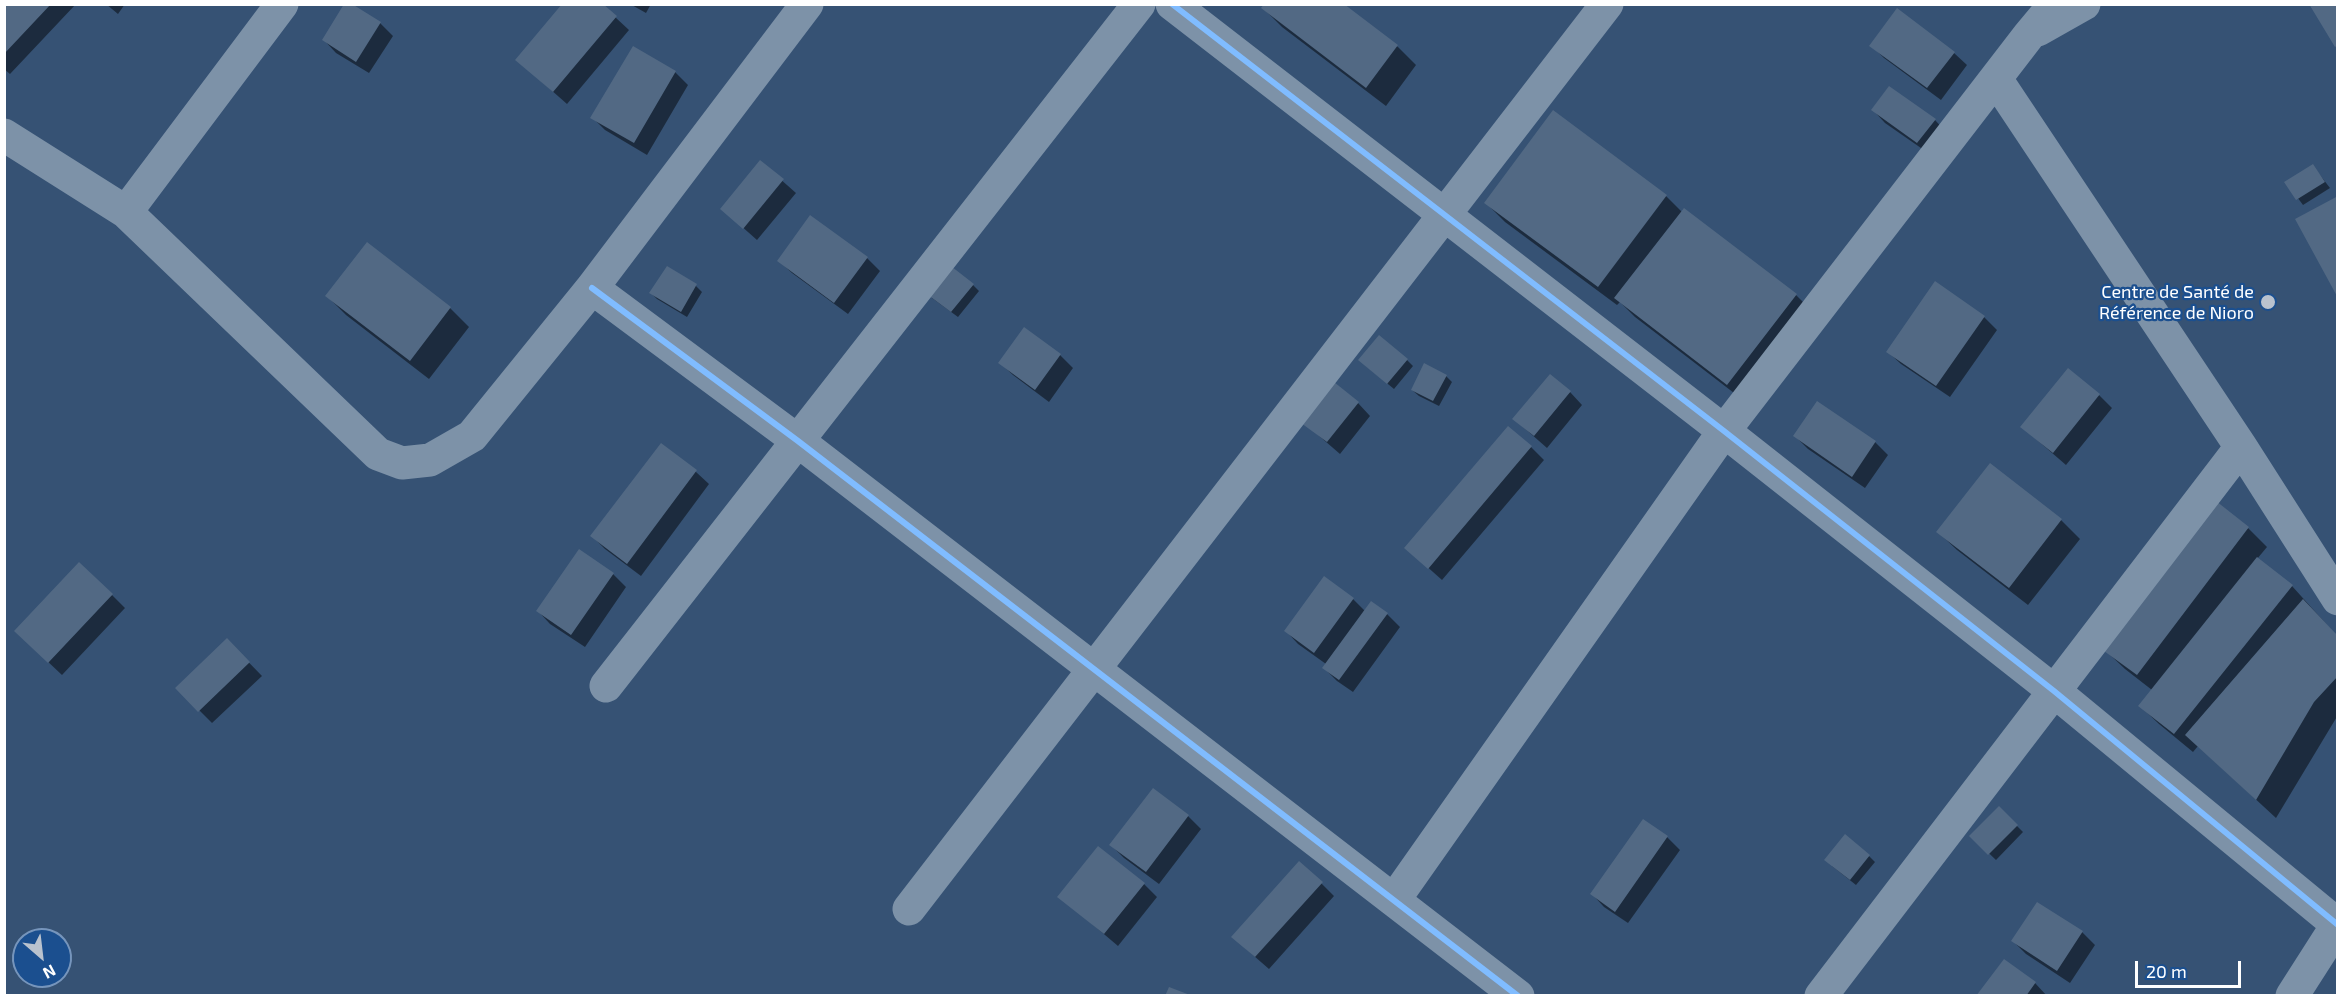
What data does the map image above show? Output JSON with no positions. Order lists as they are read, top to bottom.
{
  "places": ["Centre de Santé de Référence de Nioro"],
  "scale_bar": "20 m",
  "north": "bottom right"
}
